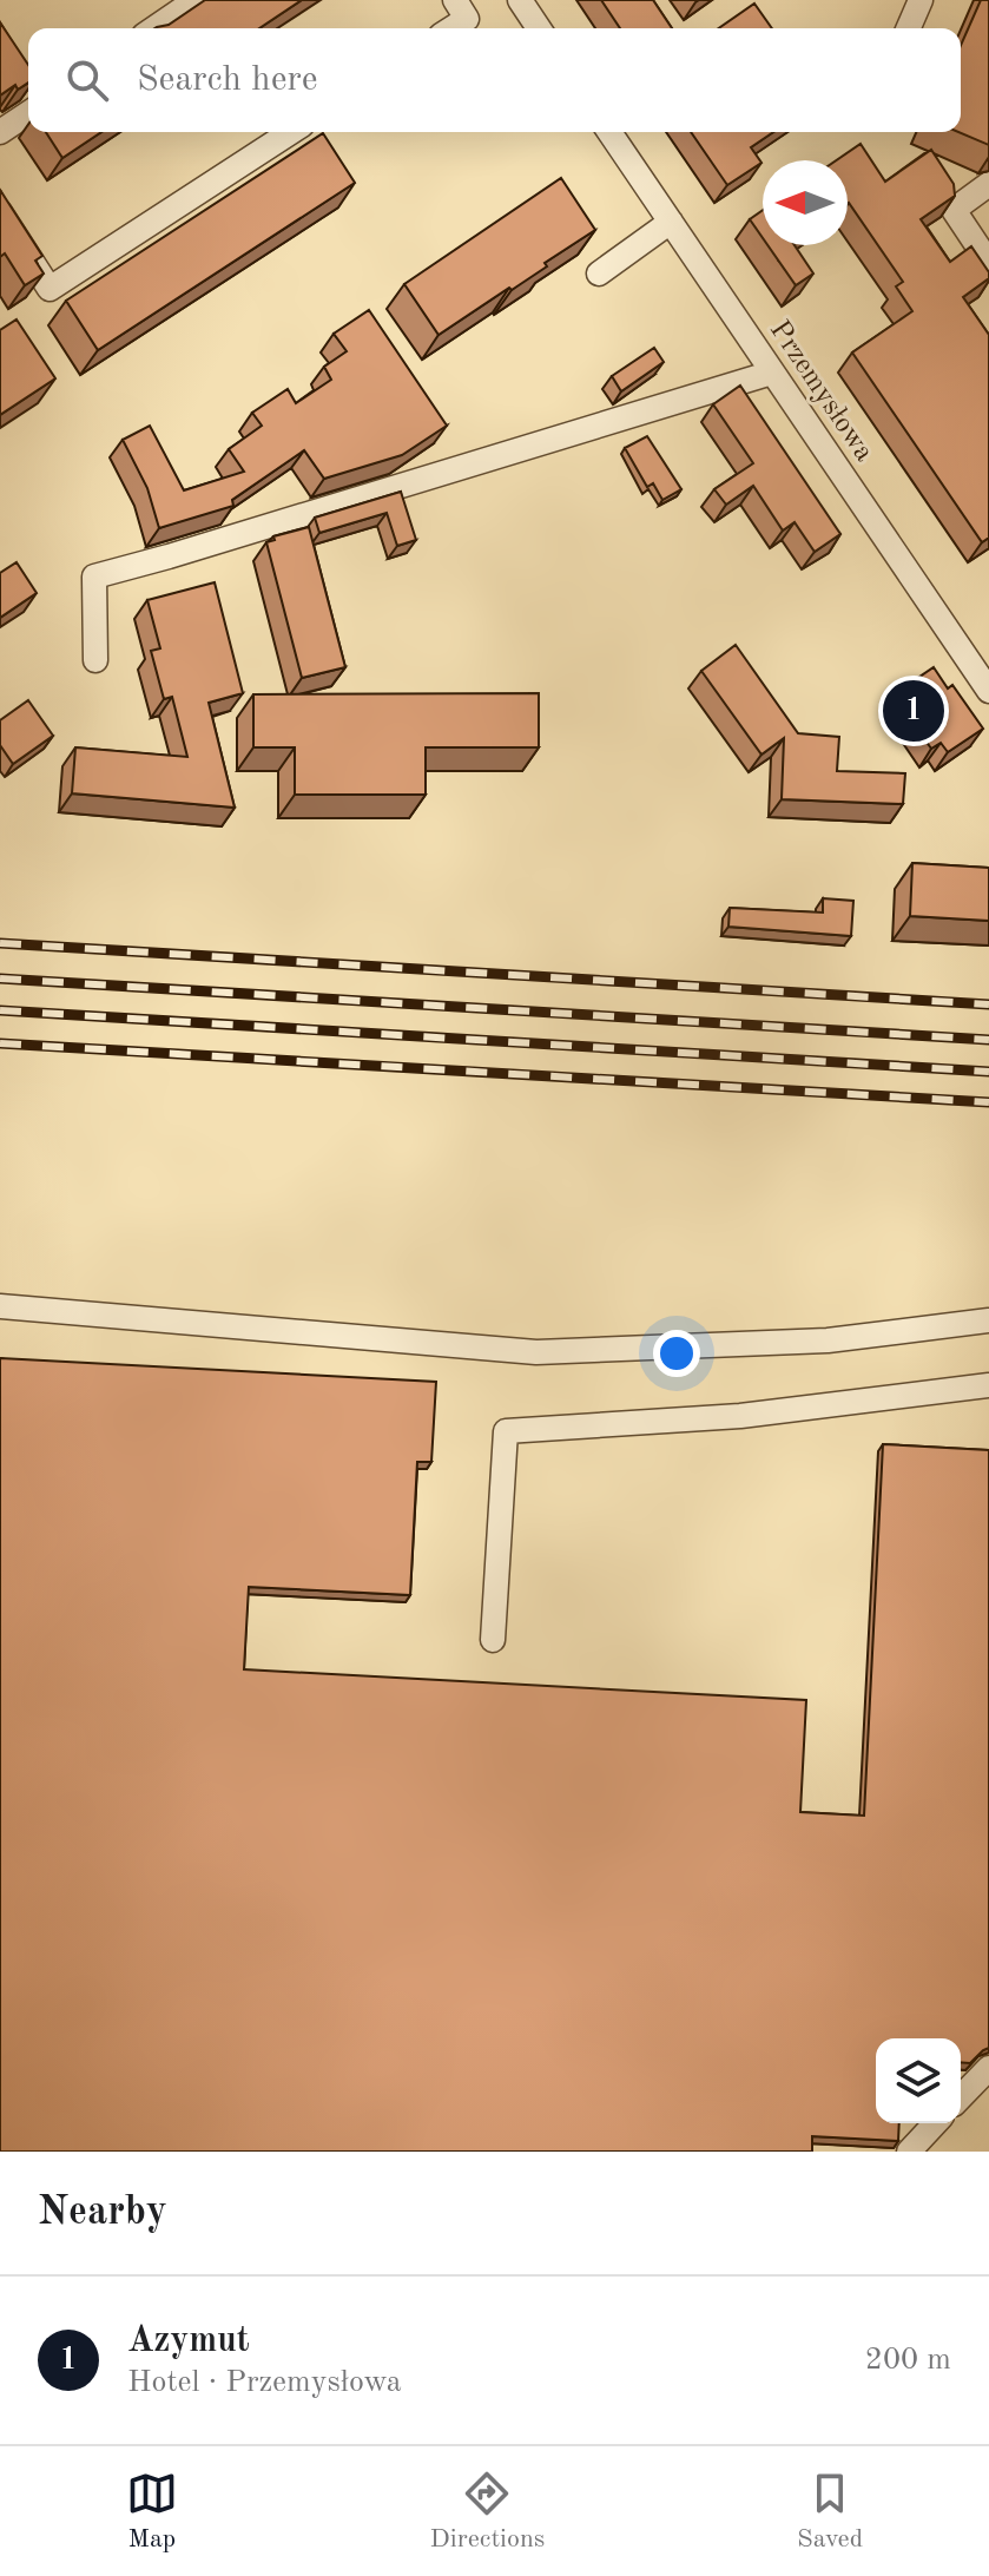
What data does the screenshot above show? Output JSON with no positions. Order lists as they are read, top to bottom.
{
  "streets": {
    "street": ["Przemysłowa"]
  },
  "north": "left",
  "page": {
    "search": "Search here",
    "pins": "1",
    "heading": "Nearby",
    "list": [
      {
        "mark": "1",
        "name": "Azymut",
        "note": "Hotel · Przemysłowa",
        "value": "200 m"
      }
    ],
    "nav": ["Map", "Directions", "Saved"]
  }
}
